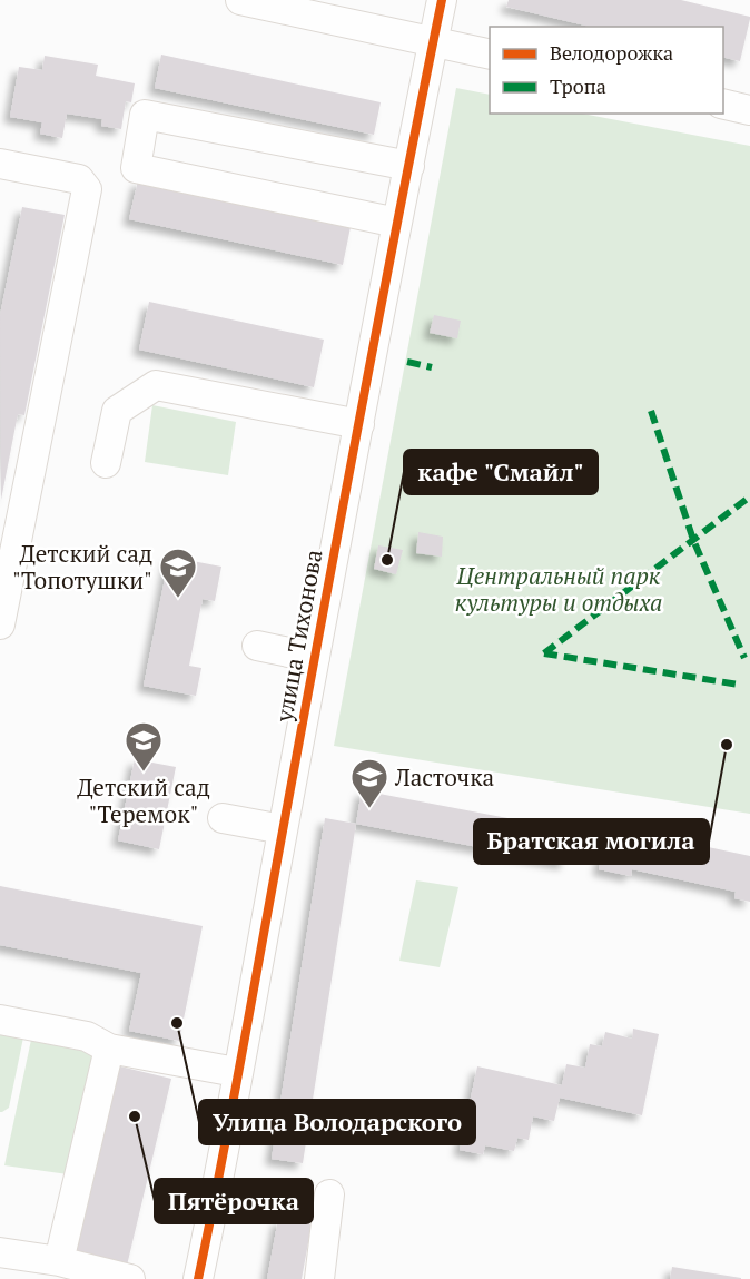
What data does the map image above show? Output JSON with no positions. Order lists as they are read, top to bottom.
{
  "streets": {
    "street": ["улица Тихонова"]
  },
  "parks": ["Центральный парк культуры и отдыха"],
  "places": {
    "other": [
      "кафе \"Смайл\"",
      "Братская могила",
      "Улица Володарского",
      "Пятёрочка"
    ],
    "school or university": ["Детский сад \"Топотушки\"", "Детский сад \"Теремок\"", "Ласточка"]
  },
  "legend": ["Велодорожка", "Тропа"]
}
